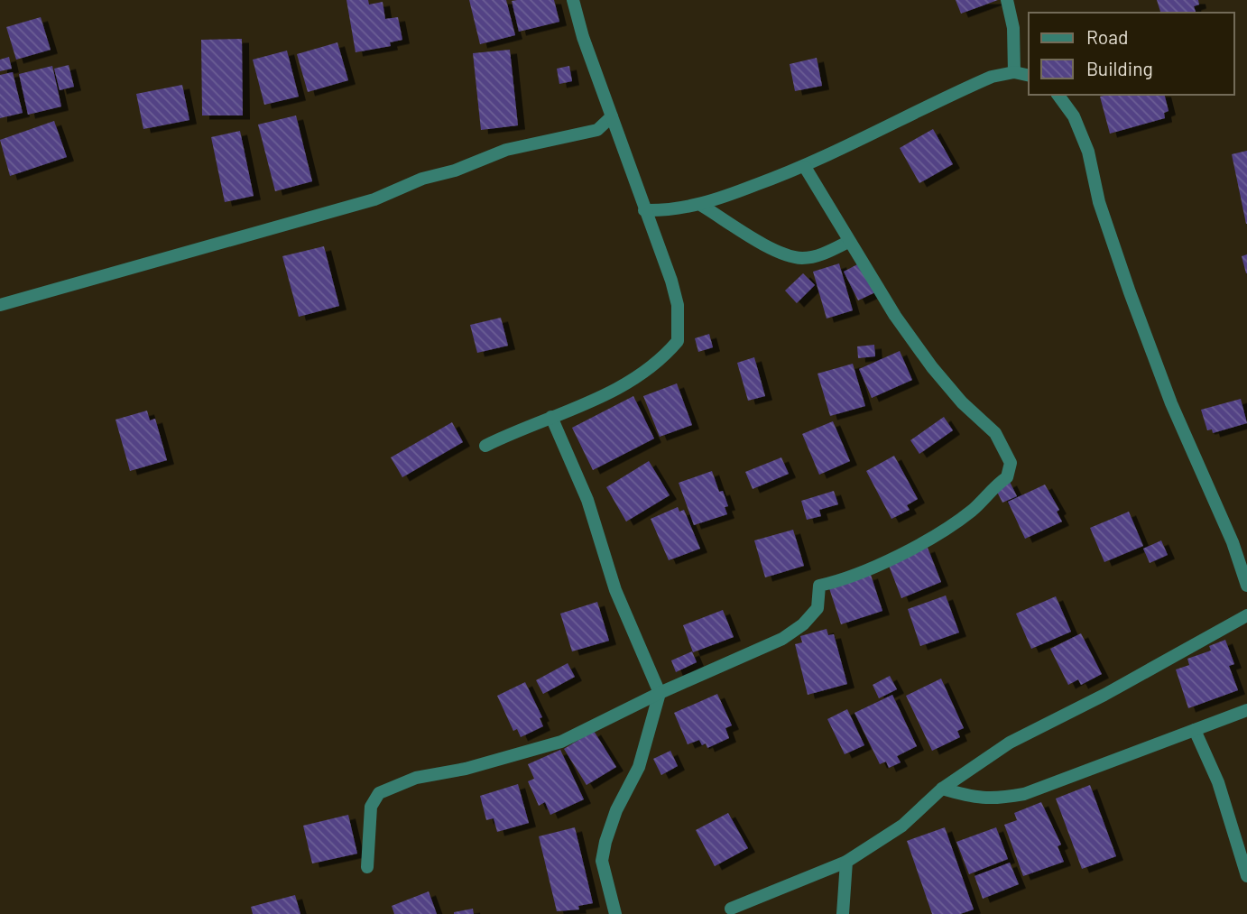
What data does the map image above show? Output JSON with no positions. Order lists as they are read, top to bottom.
{
  "legend": ["Road", "Building"]
}
